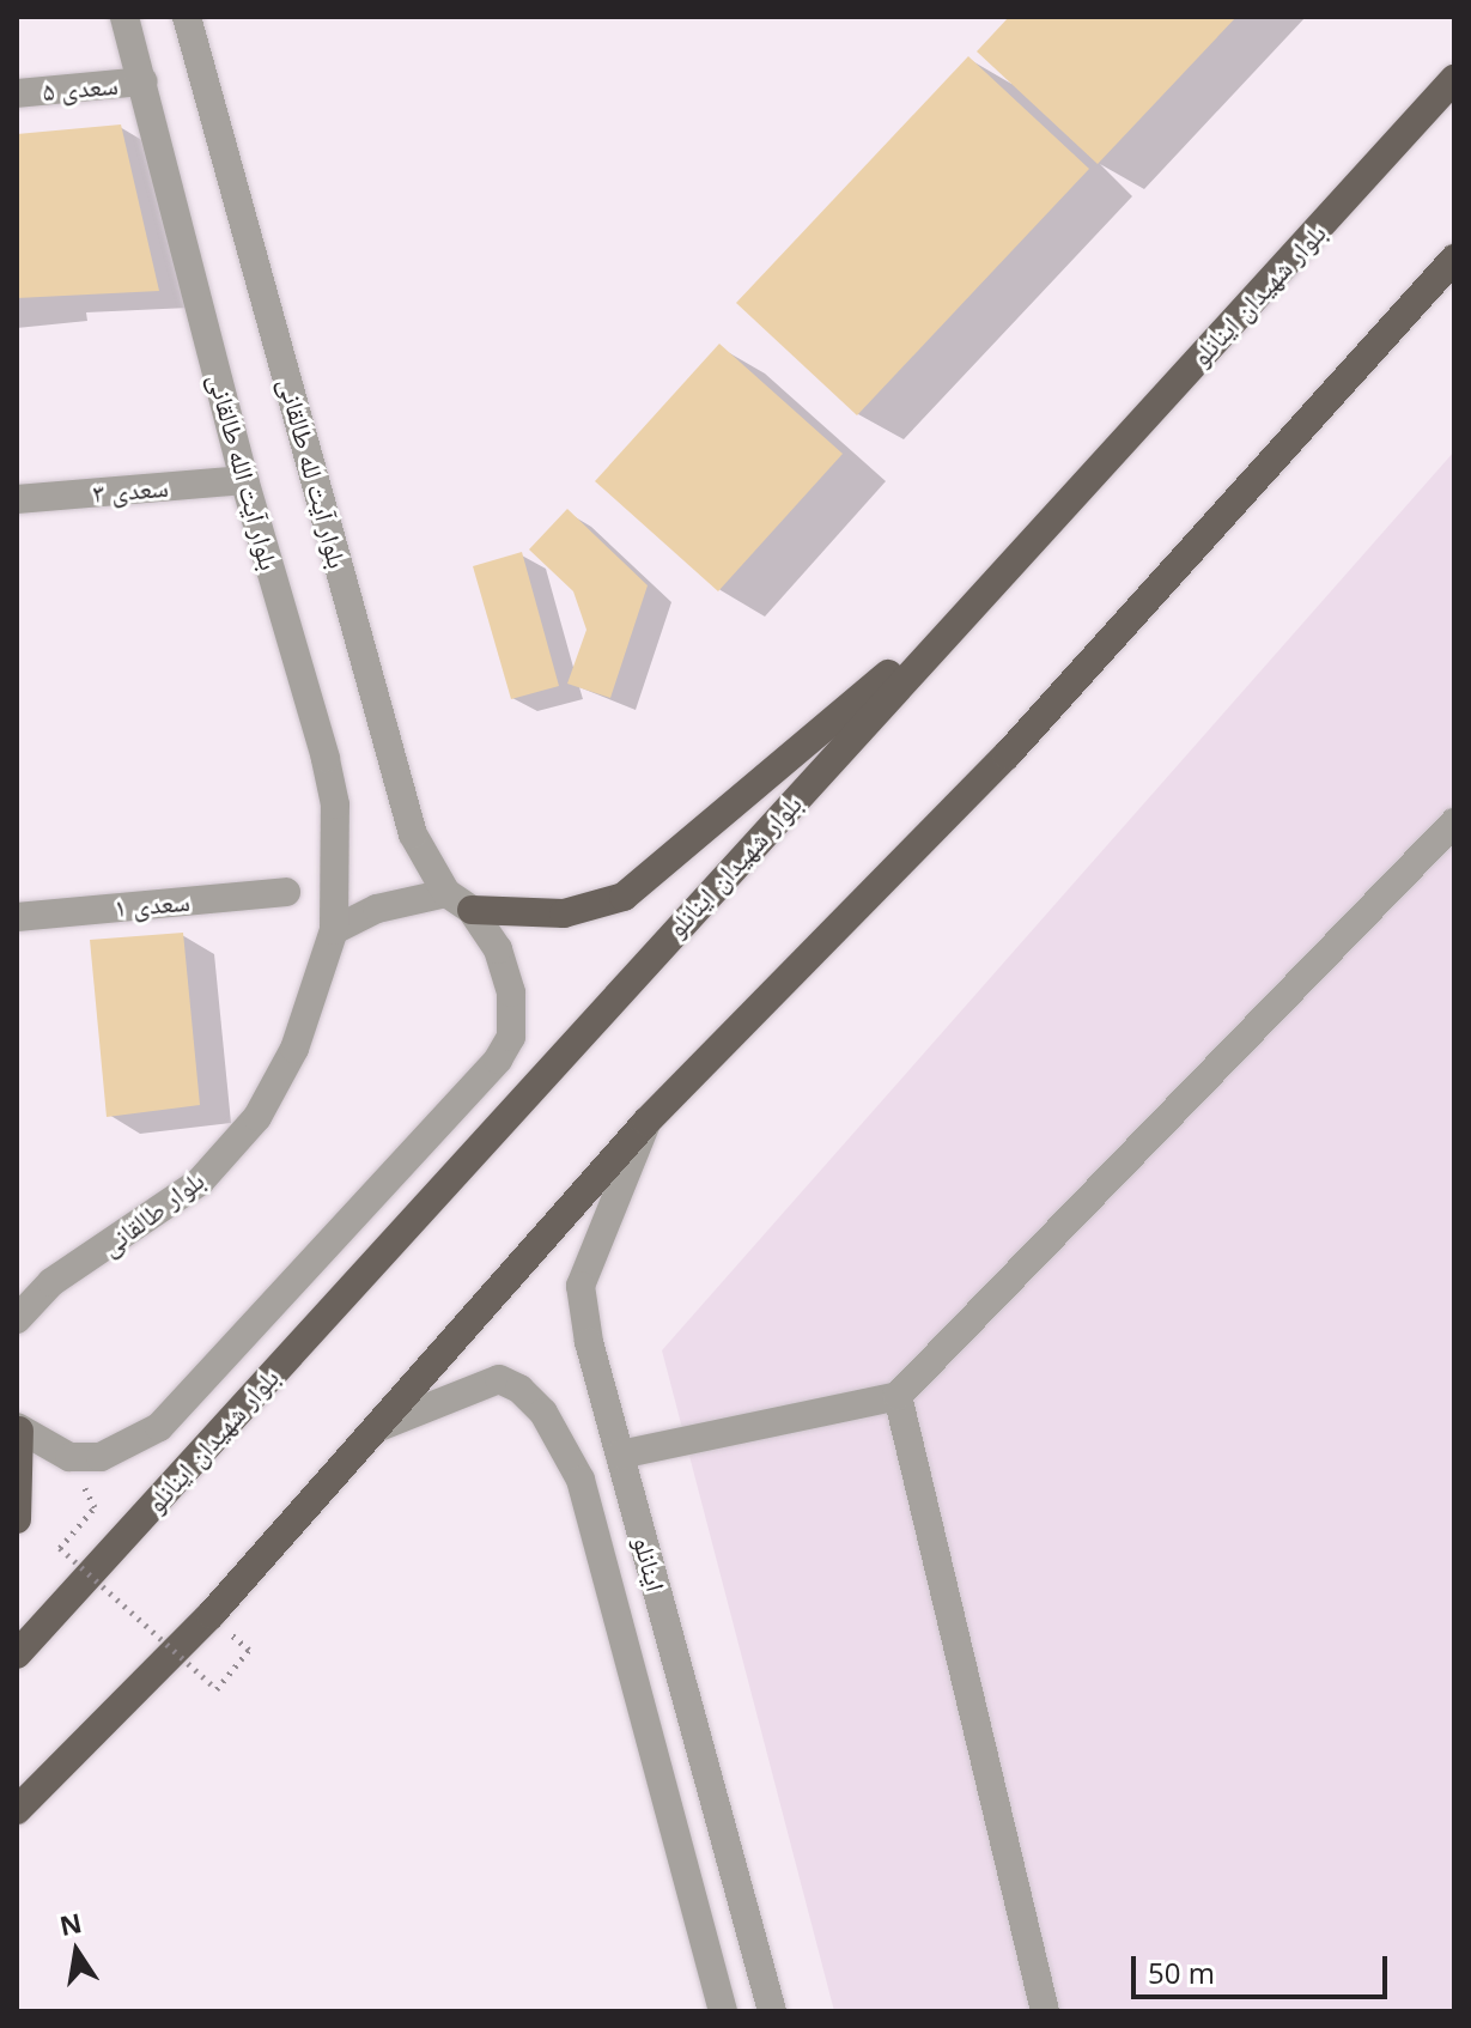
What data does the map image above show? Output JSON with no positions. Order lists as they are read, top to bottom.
{
  "streets": {
    "main road": ["بلوار شهیدان اینانلو"],
    "street": [
      "سعدی ۵",
      "بلوار آیت الله طالقانی",
      "بلوار آیت لله طالقانی",
      "سعدی ۳",
      "سعدی ۱",
      "بلوار طالقانی",
      "اینانلو"
    ]
  },
  "crossings": [
    ["سعدی ۵", "بلوار آیت الله طالقانی"],
    ["بلوار شهیدان اینانلو", "بلوار آیت لله طالقانی"],
    ["بلوار آیت الله طالقانی", "سعدی ۳"],
    ["بلوار آیت الله طالقانی", "بلوار طالقانی"]
  ],
  "scale_bar": "50 m",
  "north": "top"
}
